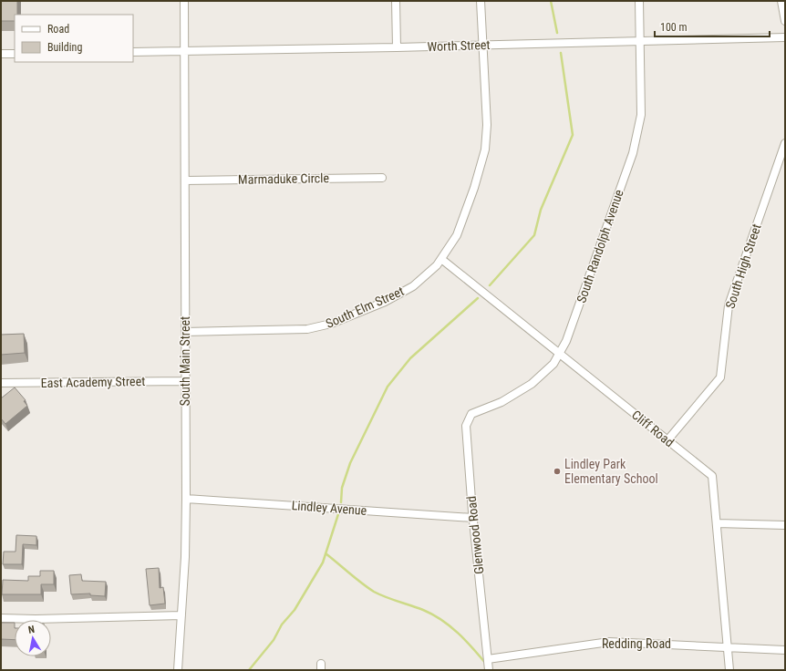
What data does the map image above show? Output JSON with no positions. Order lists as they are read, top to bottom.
{
  "streets": {
    "street": [
      "Worth Street",
      "Marmaduke Circle",
      "South Randolph Avenue",
      "South High Street",
      "South Elm Street",
      "South Main Street",
      "East Academy Street",
      "Cliff Road",
      "Lindley Avenue",
      "Glenwood Road",
      "Redding Road"
    ]
  },
  "crossings": [
    ["Worth Street", "South Randolph Avenue"],
    ["Worth Street", "South Elm Street"],
    ["Worth Street", "South Main Street"],
    ["Marmaduke Circle", "South Main Street"],
    ["South Randolph Avenue", "Cliff Road"],
    ["South Randolph Avenue", "Glenwood Road"],
    ["South High Street", "Cliff Road"],
    ["South Elm Street", "South Main Street"],
    ["South Elm Street", "Cliff Road"],
    ["South Main Street", "East Academy Street"],
    ["South Main Street", "Lindley Avenue"],
    ["Cliff Road", "Redding Road"],
    ["Lindley Avenue", "Glenwood Road"],
    ["Glenwood Road", "Redding Road"]
  ],
  "places": ["Lindley Park Elementary School"],
  "legend": ["Road", "Building"],
  "scale_bar": "100 m",
  "north": "top"
}
